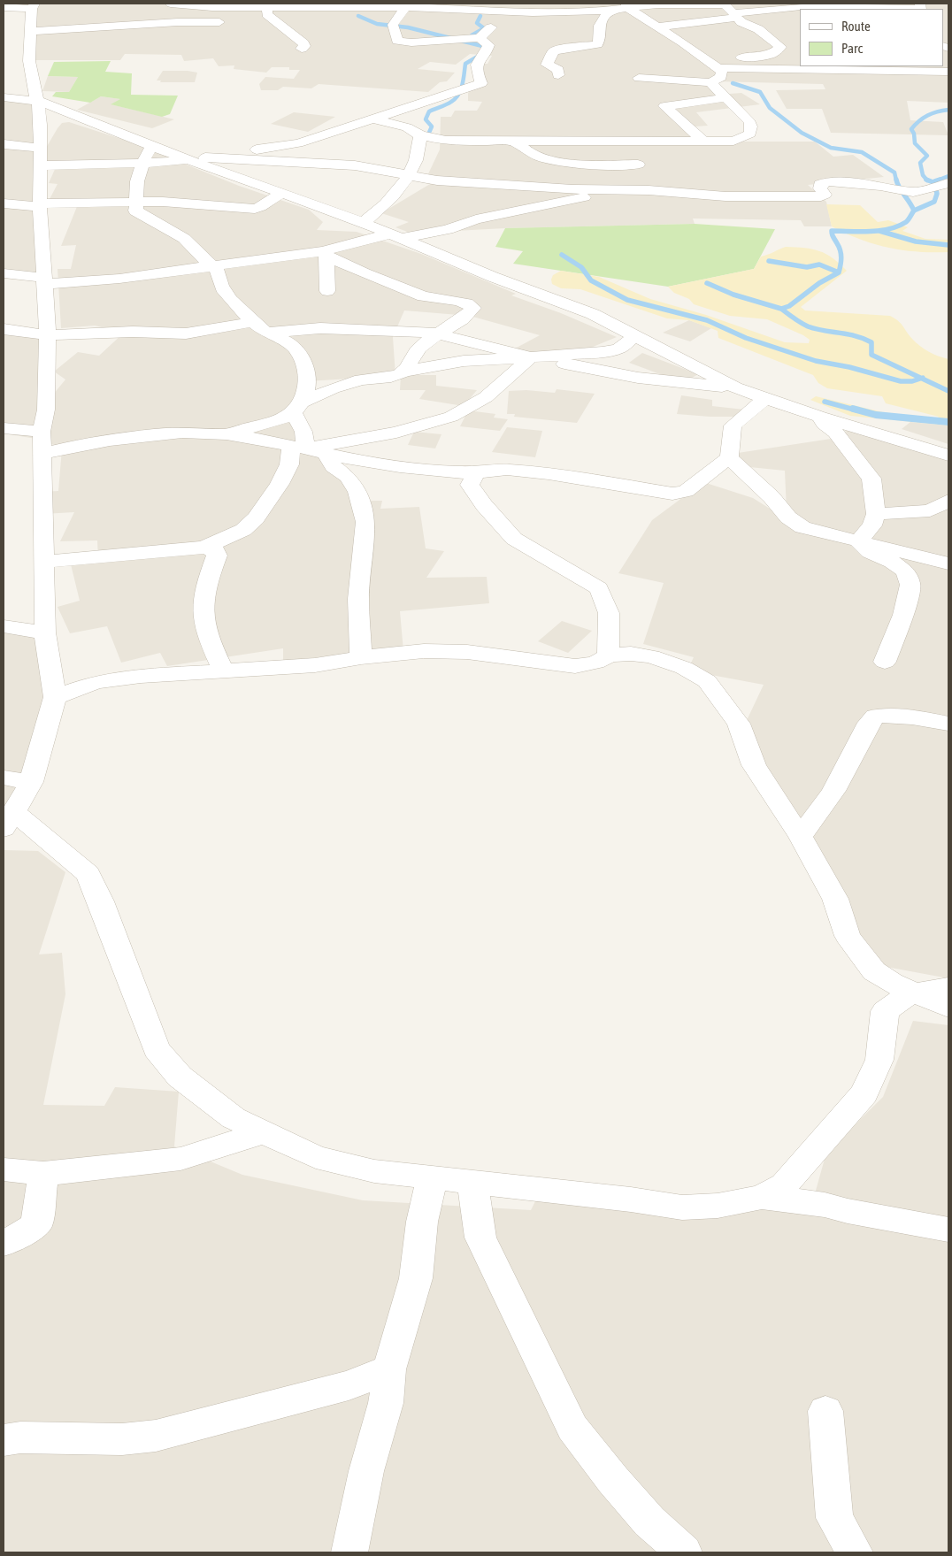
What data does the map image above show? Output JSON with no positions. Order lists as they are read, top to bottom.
{
  "legend": ["Route", "Parc"]
}
